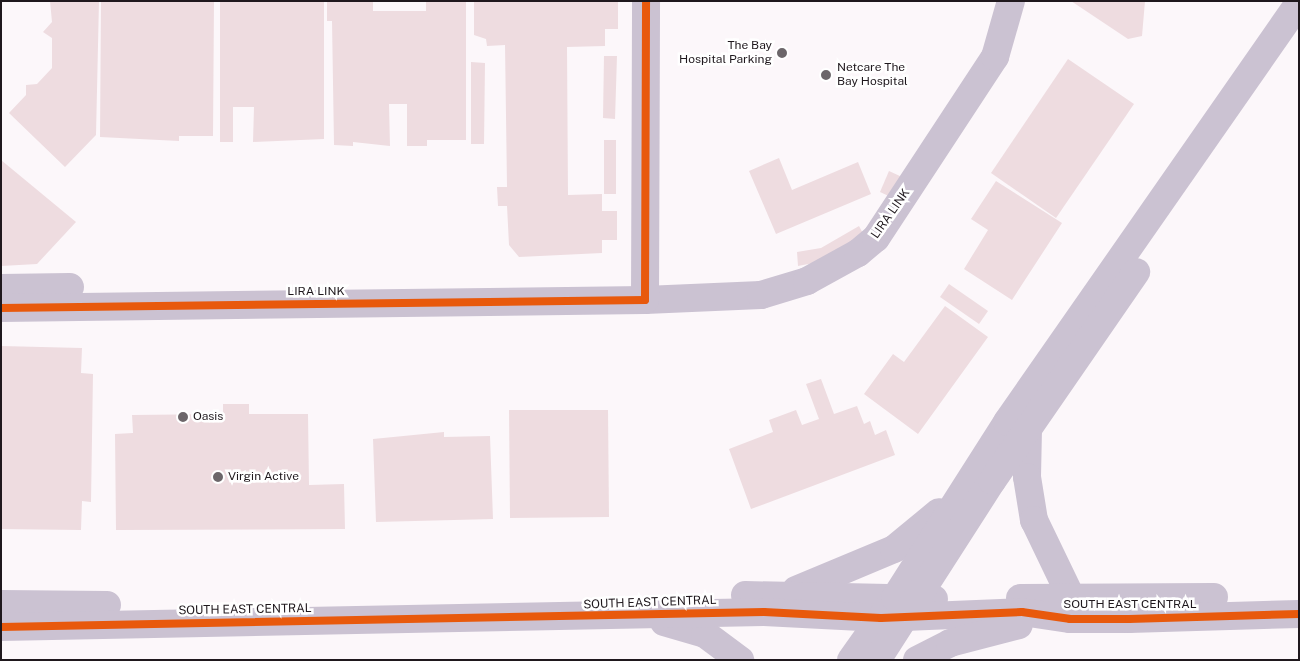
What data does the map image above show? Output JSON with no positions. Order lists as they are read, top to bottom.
{
  "streets": {
    "street": ["LIRA LINK", "SOUTH EAST CENTRAL"]
  },
  "places": [
    "The Bay Hospital Parking",
    "Netcare The Bay Hospital",
    "Oasis",
    "Virgin Active"
  ]
}
